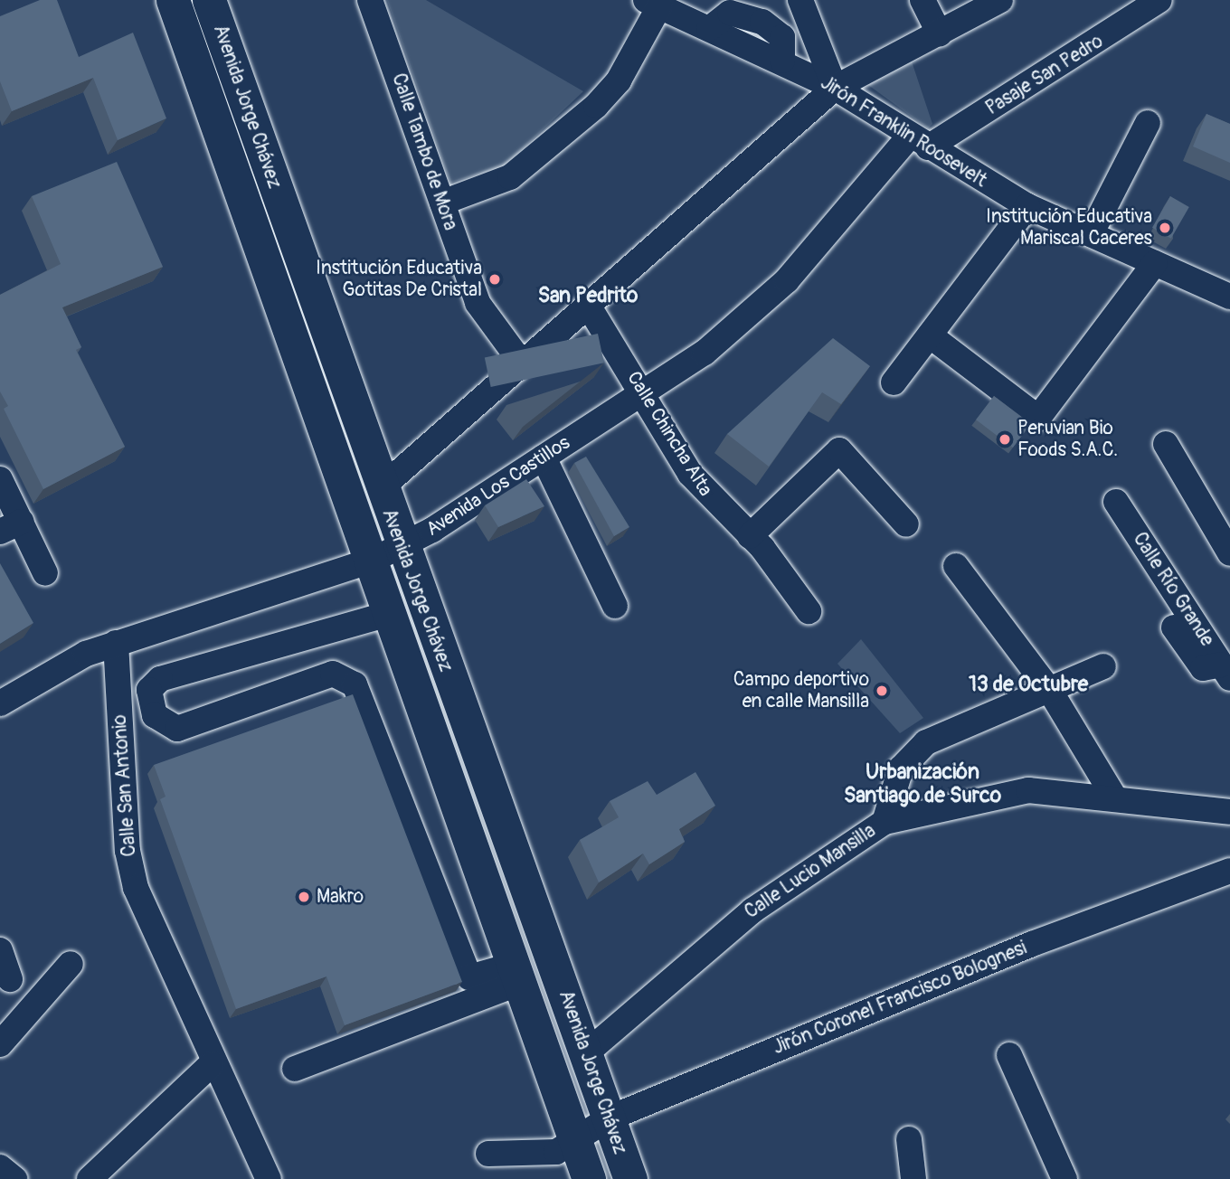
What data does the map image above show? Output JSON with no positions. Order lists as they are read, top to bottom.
{
  "streets": {
    "main road": ["Avenida Jorge Chávez"],
    "street": [
      "Pasaje San Pedro",
      "Jirón Franklin Roosevelt",
      "Calle Tambo de Mora",
      "Calle Chincha Alta",
      "Avenida Los Castillos",
      "Calle Río Grande",
      "Calle San Antonio",
      "Calle Lucio Mansilla",
      "Jirón Coronel Francisco Bolognesi"
    ]
  },
  "crossings": [
    ["Pasaje San Pedro", "Jirón Franklin Roosevelt"],
    ["Pasaje San Pedro", "Avenida Los Castillos"],
    ["Avenida Jorge Chávez", "Avenida Los Castillos"],
    ["Avenida Jorge Chávez", "Calle Lucio Mansilla"],
    ["Avenida Jorge Chávez", "Jirón Coronel Francisco Bolognesi"],
    ["Jirón Franklin Roosevelt", "Avenida Los Castillos"],
    ["Calle Chincha Alta", "Avenida Los Castillos"],
    ["Avenida Los Castillos", "Calle San Antonio"]
  ],
  "districts": ["San Pedrito", "13 de Octubre", "Urbanización Santiago de Surco"],
  "places": [
    "Institución Educativa Mariscal Caceres",
    "Institución Educativa Gotitas De Cristal",
    "Peruvian Bio Foods S.A.C.",
    "Campo deportivo en calle Mansilla",
    "Makro"
  ]
}
